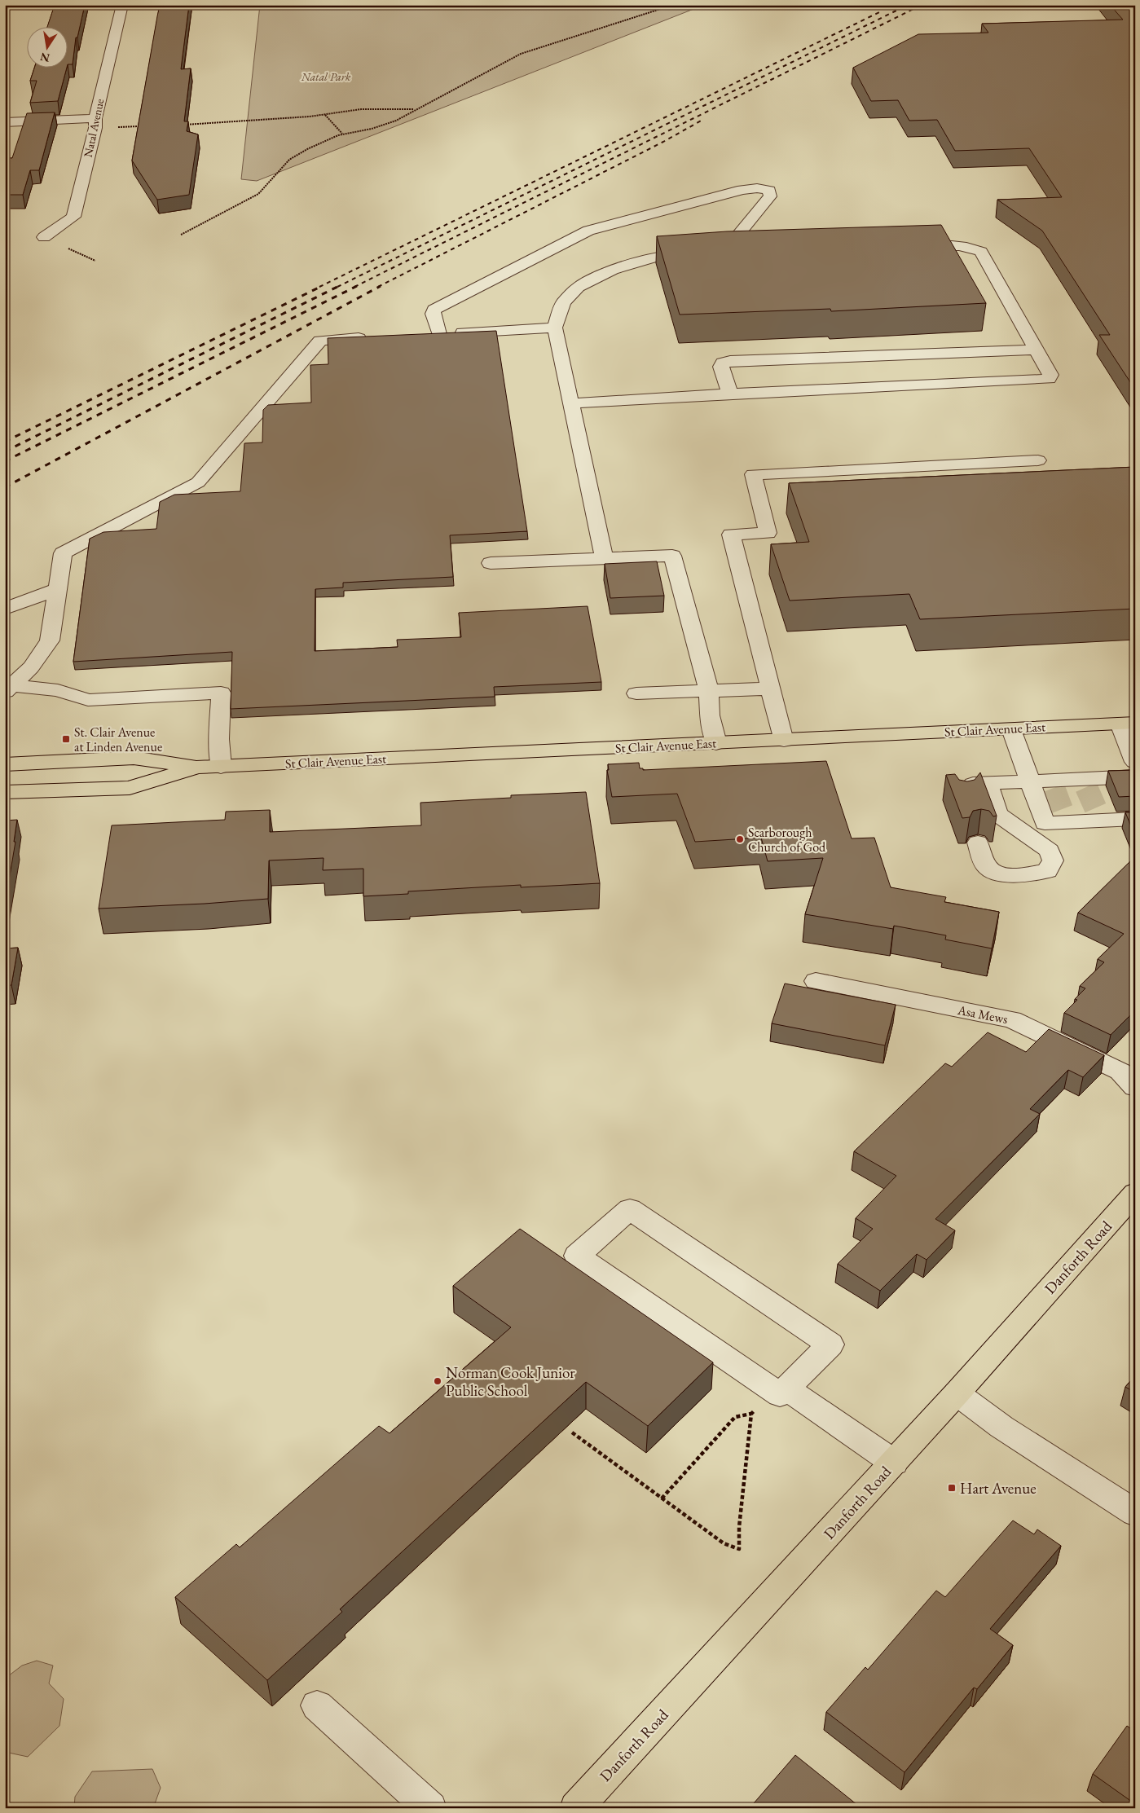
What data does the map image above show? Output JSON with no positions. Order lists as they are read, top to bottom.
{
  "streets": {
    "main road": ["St Clair Avenue East", "Danforth Road"],
    "street": ["Natal Avenue", "Asa Mews"]
  },
  "parks": ["Natal Park"],
  "places": {
    "transit": ["St. Clair Avenue at Linden Avenue", "Hart Avenue"],
    "other": ["Scarborough Church of God", "Norman Cook Junior Public School"]
  },
  "north": "bottom"
}
